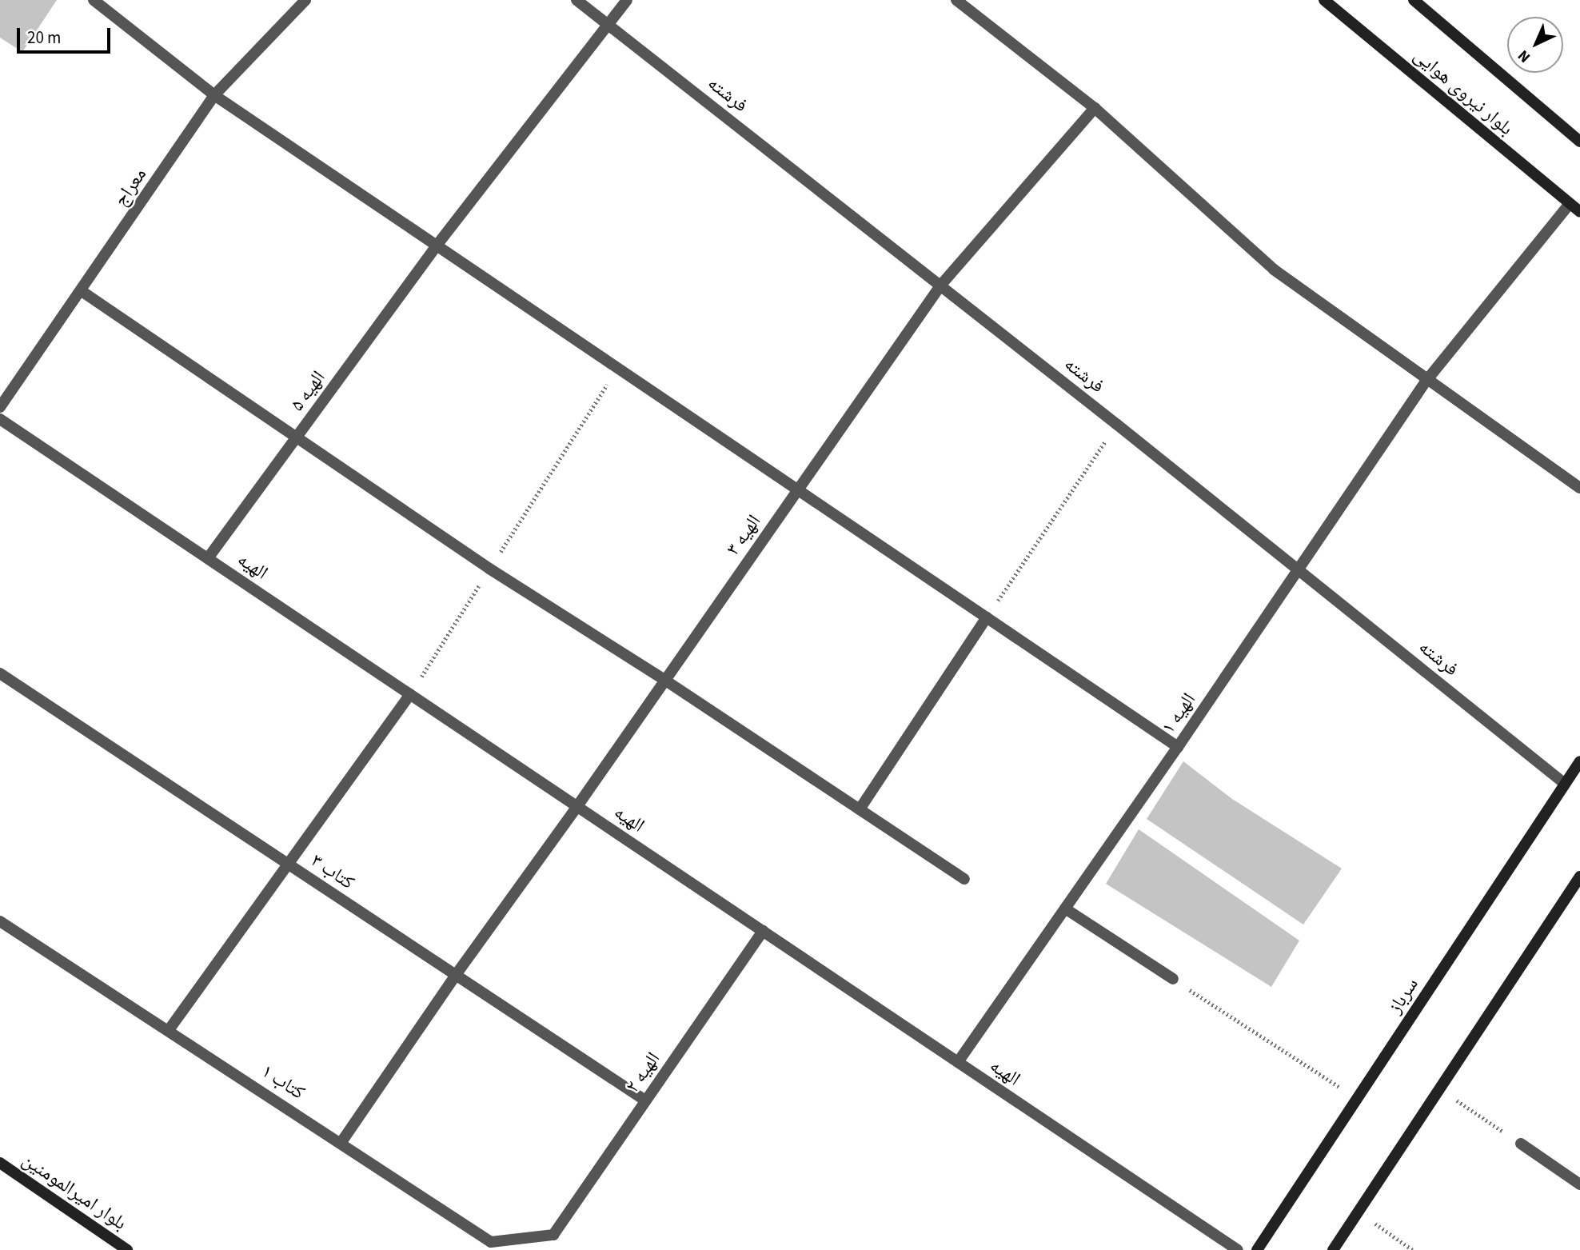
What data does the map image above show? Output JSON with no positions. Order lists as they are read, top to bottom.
{
  "streets": {
    "street": [
      "بلوار نیروی هوایی",
      "فرشته",
      "معراج",
      "الهیه ۵",
      "الهیه ۳",
      "الهیه",
      "الهیه ۱",
      "کتاب ۳",
      "سرباز",
      "الهیه ۲",
      "کتاب ۱",
      "بلوار امیرالمومنین"
    ]
  },
  "crossings": [
    ["بلوار نیروی هوایی", "الهیه ۱"],
    ["فرشته", "الهیه ۵"],
    ["فرشته", "الهیه ۳"],
    ["فرشته", "الهیه ۱"],
    ["فرشته", "سرباز"],
    ["الهیه ۵", "الهیه"],
    ["الهیه ۳", "الهیه"],
    ["الهیه ۳", "کتاب ۳"],
    ["الهیه ۳", "کتاب ۱"],
    ["الهیه", "الهیه ۱"],
    ["الهیه", "الهیه ۲"],
    ["کتاب ۳", "الهیه ۲"],
    ["الهیه ۲", "کتاب ۱"]
  ],
  "scale_bar": "20 m",
  "north": "bottom left"
}
